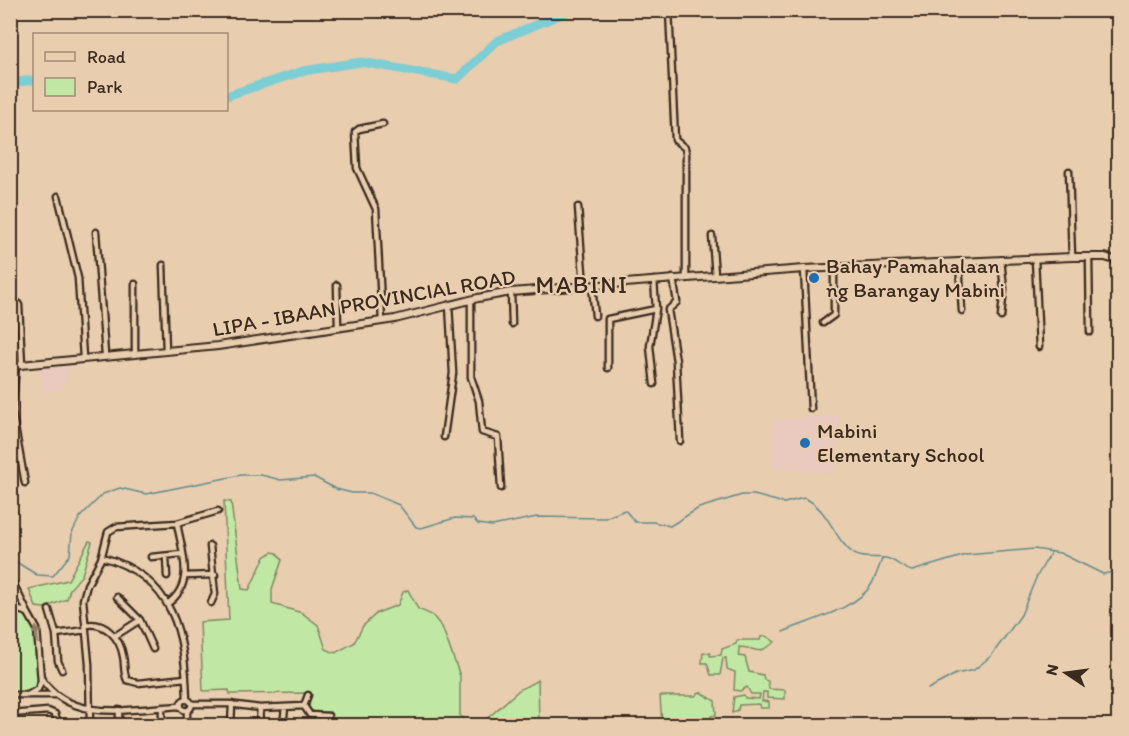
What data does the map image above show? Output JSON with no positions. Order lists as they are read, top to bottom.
{
  "streets": {
    "main road": ["LIPA - IBAAN PROVINCIAL ROAD"]
  },
  "districts": ["MABINI"],
  "places": ["Bahay Pamahalaan ng Barangay Mabini", "Mabini Elementary School"],
  "legend": ["Road", "Park"],
  "north": "left"
}
